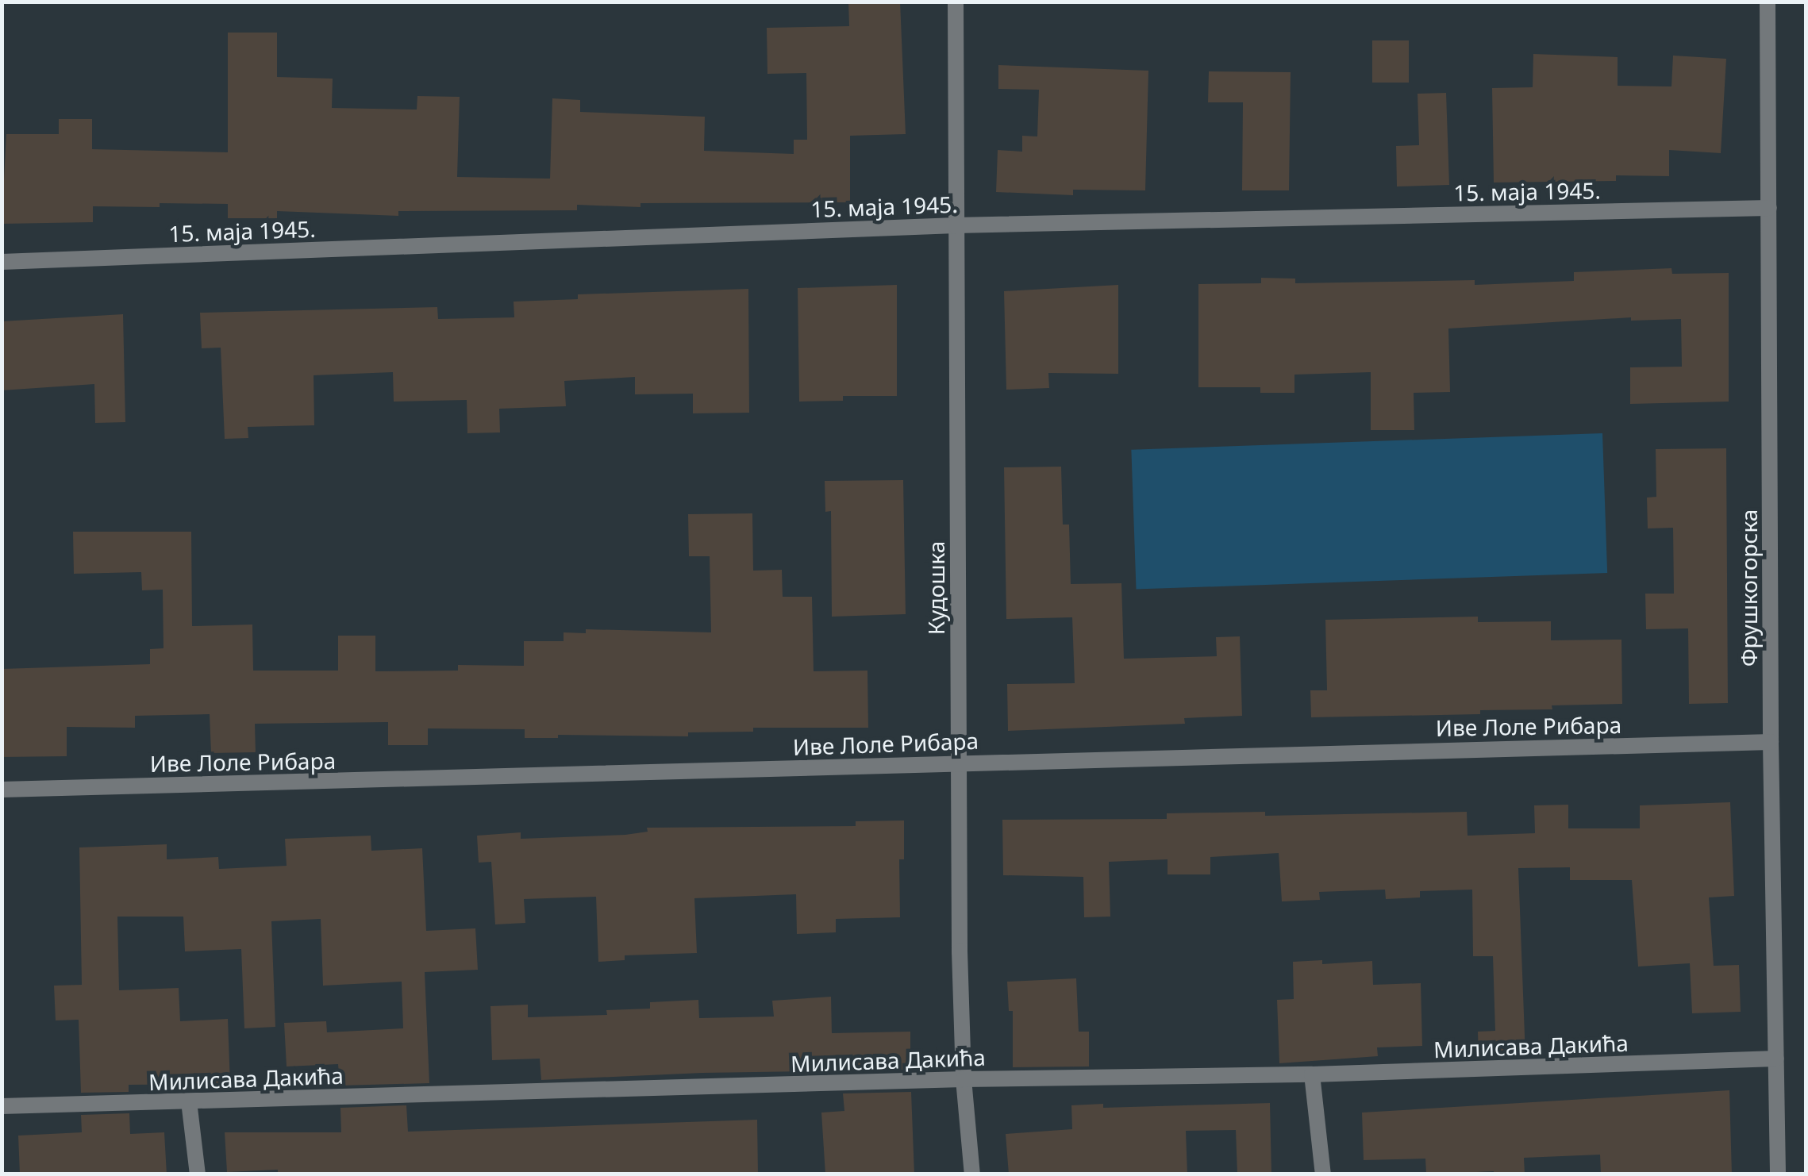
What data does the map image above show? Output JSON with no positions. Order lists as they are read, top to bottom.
{
  "streets": {
    "street": [
      "15. маја 1945.",
      "Кудошка",
      "Фрушкогорска",
      "Иве Лоле Рибара",
      "Милисава Дакића"
    ]
  },
  "crossings": [
    ["15. маја 1945.", "Кудошка"],
    ["15. маја 1945.", "Фрушкогорска"],
    ["Кудошка", "Иве Лоле Рибара"],
    ["Кудошка", "Милисава Дакића"],
    ["Фрушкогорска", "Иве Лоле Рибара"],
    ["Фрушкогорска", "Милисава Дакића"]
  ]
}
